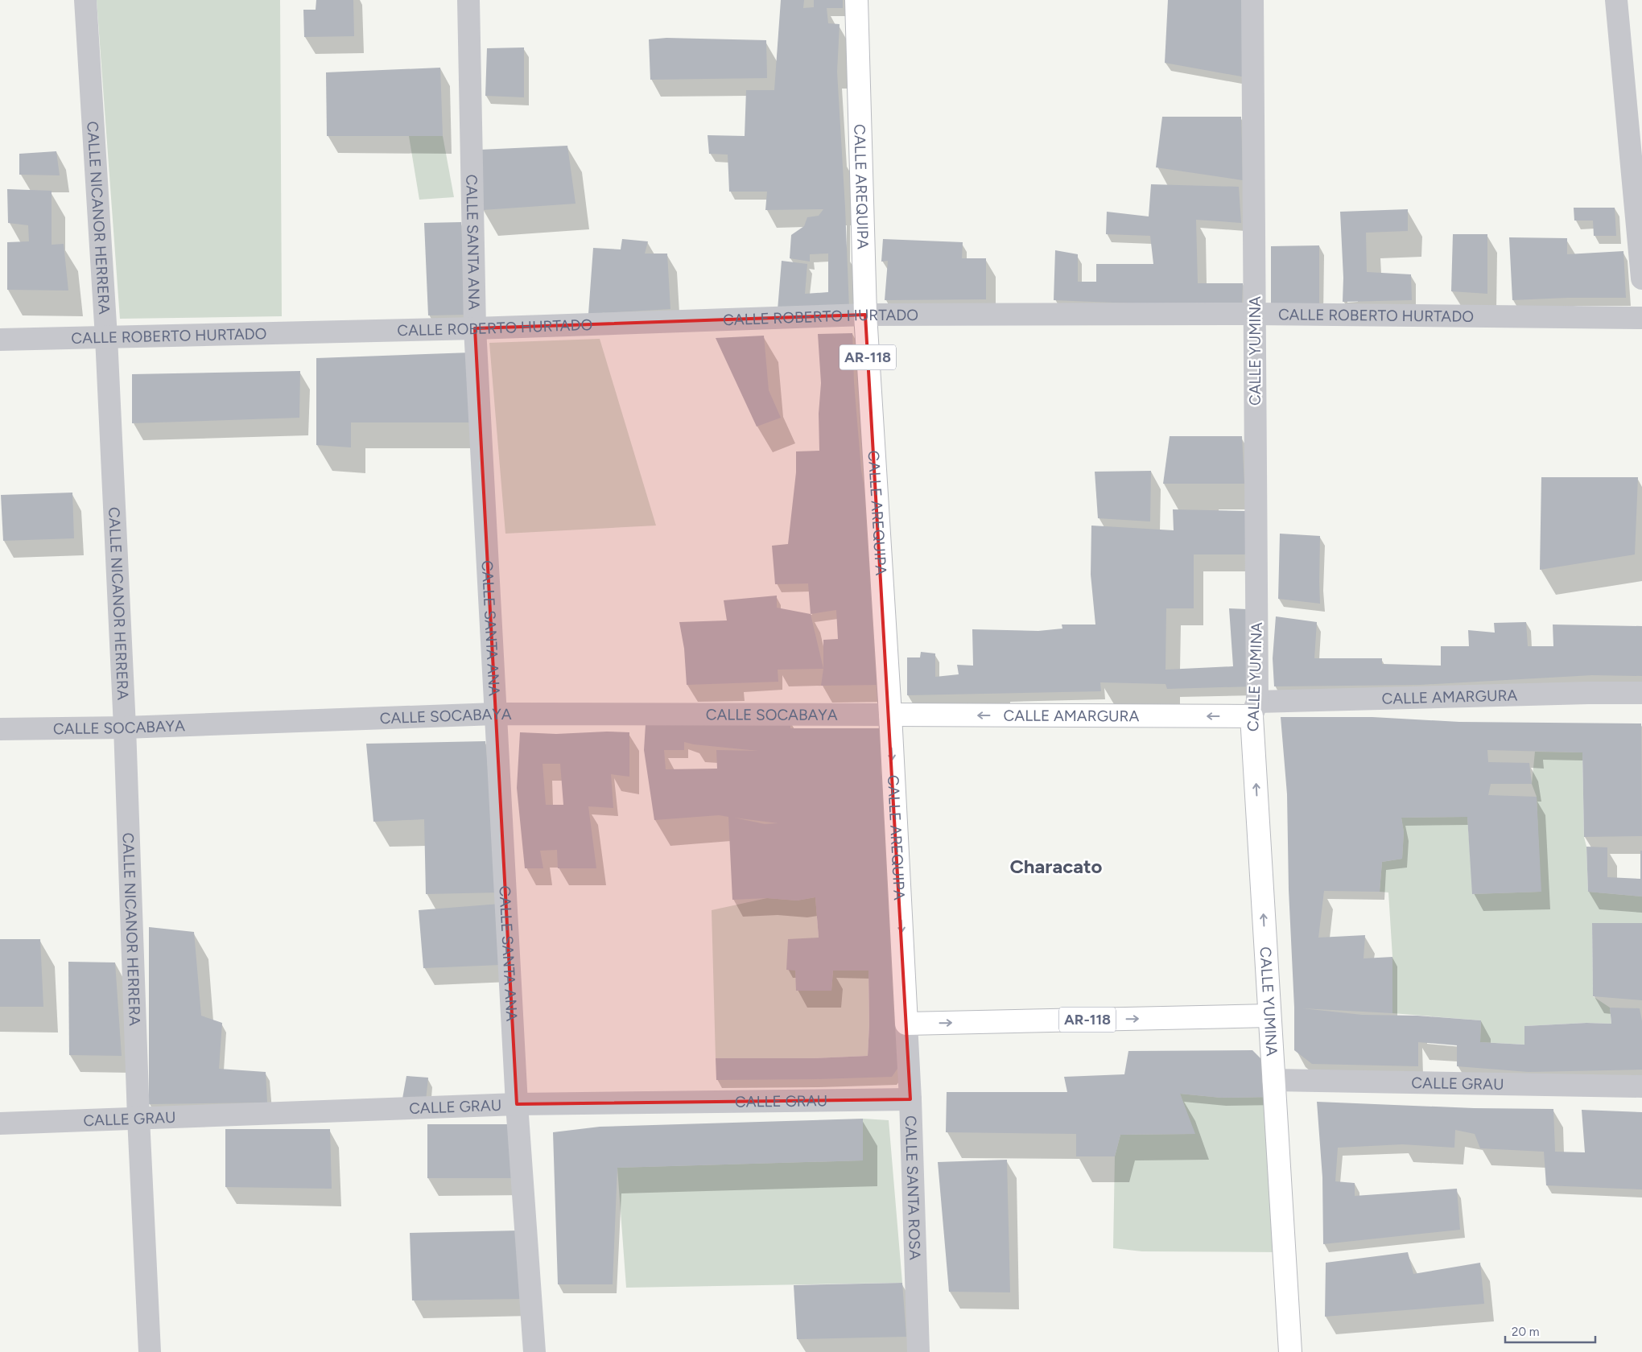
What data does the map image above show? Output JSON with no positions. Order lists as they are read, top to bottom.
{
  "streets": {
    "main road": [
      "CALLE AREQUIPA",
      "CALLE YUMINA",
      "AR-118",
      "CALLE AMARGURA"
    ],
    "street": [
      "CALLE NICANOR HERRERA",
      "CALLE SANTA ANA",
      "CALLE ROBERTO HURTADO",
      "CALLE SOCABAYA",
      "CALLE GRAU",
      "CALLE SANTA ROSA"
    ]
  },
  "crossings": [
    ["CALLE AREQUIPA", "CALLE ROBERTO HURTADO"],
    ["CALLE AREQUIPA", "AR-118"],
    ["CALLE AREQUIPA", "CALLE AMARGURA"],
    ["CALLE AREQUIPA", "CALLE SOCABAYA"],
    ["CALLE AREQUIPA", "CALLE SANTA ROSA"],
    ["CALLE NICANOR HERRERA", "CALLE ROBERTO HURTADO"],
    ["CALLE NICANOR HERRERA", "CALLE SOCABAYA"],
    ["CALLE NICANOR HERRERA", "CALLE GRAU"],
    ["CALLE SANTA ANA", "CALLE ROBERTO HURTADO"],
    ["CALLE SANTA ANA", "CALLE SOCABAYA"],
    ["CALLE SANTA ANA", "CALLE GRAU"],
    ["CALLE ROBERTO HURTADO", "CALLE YUMINA"],
    ["CALLE YUMINA", "AR-118"],
    ["CALLE YUMINA", "CALLE AMARGURA"],
    ["CALLE YUMINA", "CALLE GRAU"],
    ["AR-118", "CALLE SANTA ROSA"],
    ["CALLE AMARGURA", "CALLE SOCABAYA"],
    ["CALLE GRAU", "CALLE SANTA ROSA"]
  ],
  "one_way": ["CALLE AMARGURA"],
  "districts": ["Characato"],
  "scale_bar": "20 m"
}
